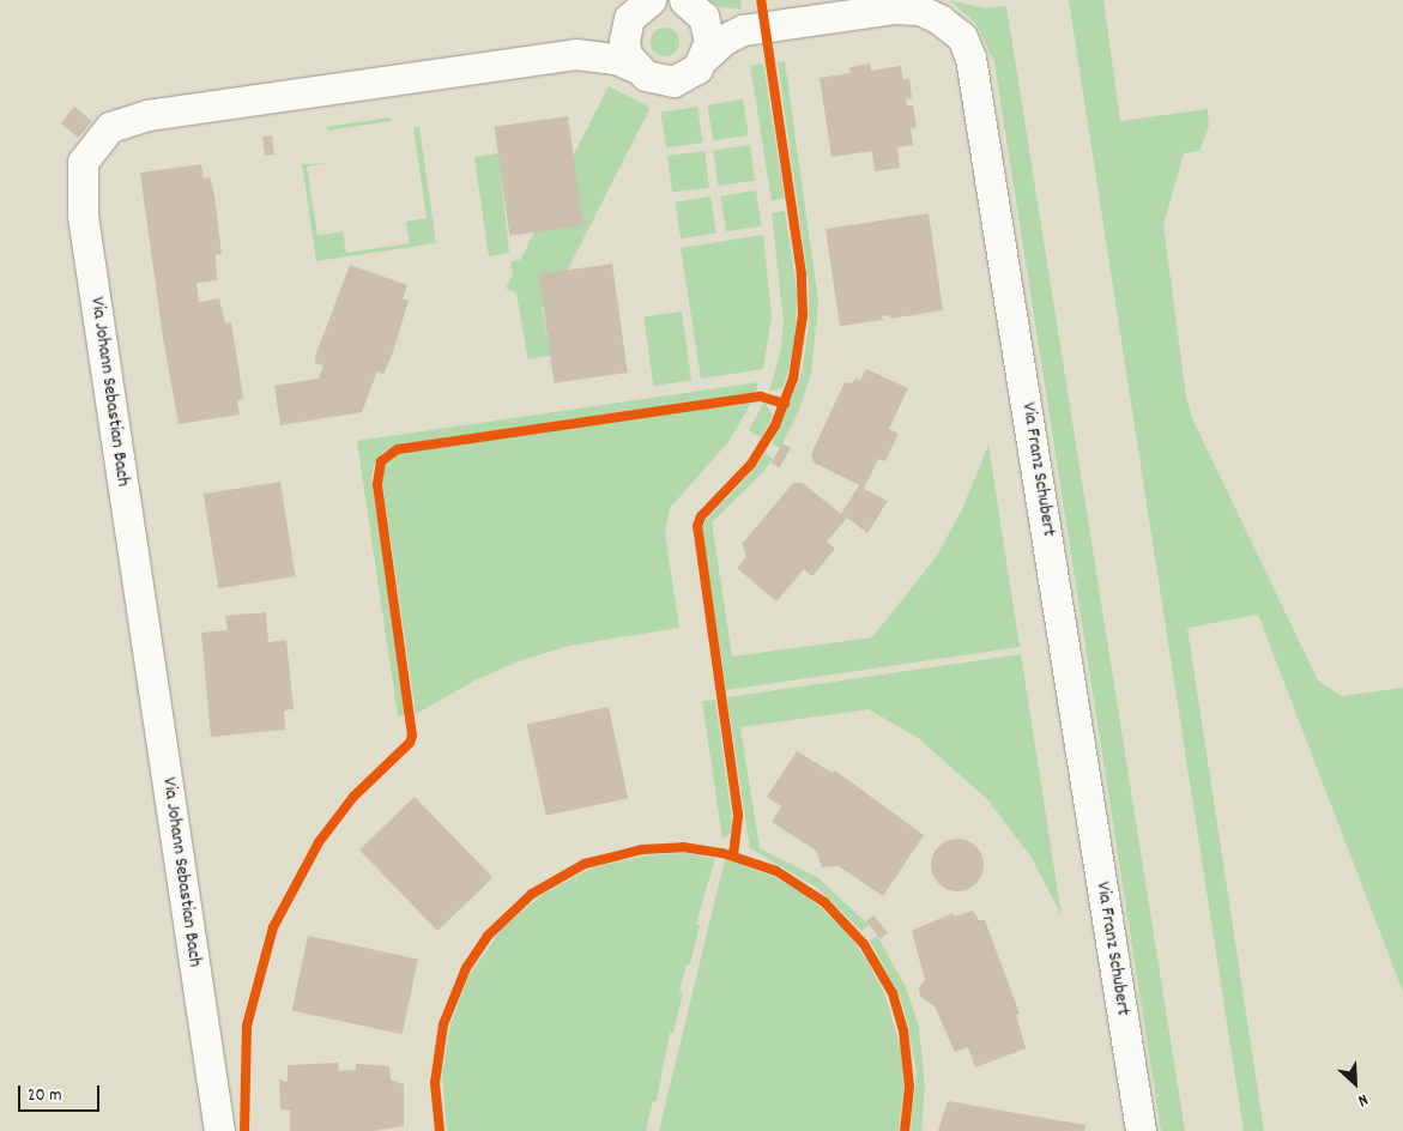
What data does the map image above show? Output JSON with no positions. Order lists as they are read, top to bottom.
{
  "streets": {
    "street": ["Via Johann Sebastian Bach", "Via Franz Schubert"]
  },
  "crossings": [
    ["Via Johann Sebastian Bach", "Via Franz Schubert"]
  ],
  "scale_bar": "20 m",
  "north": "bottom right"
}
